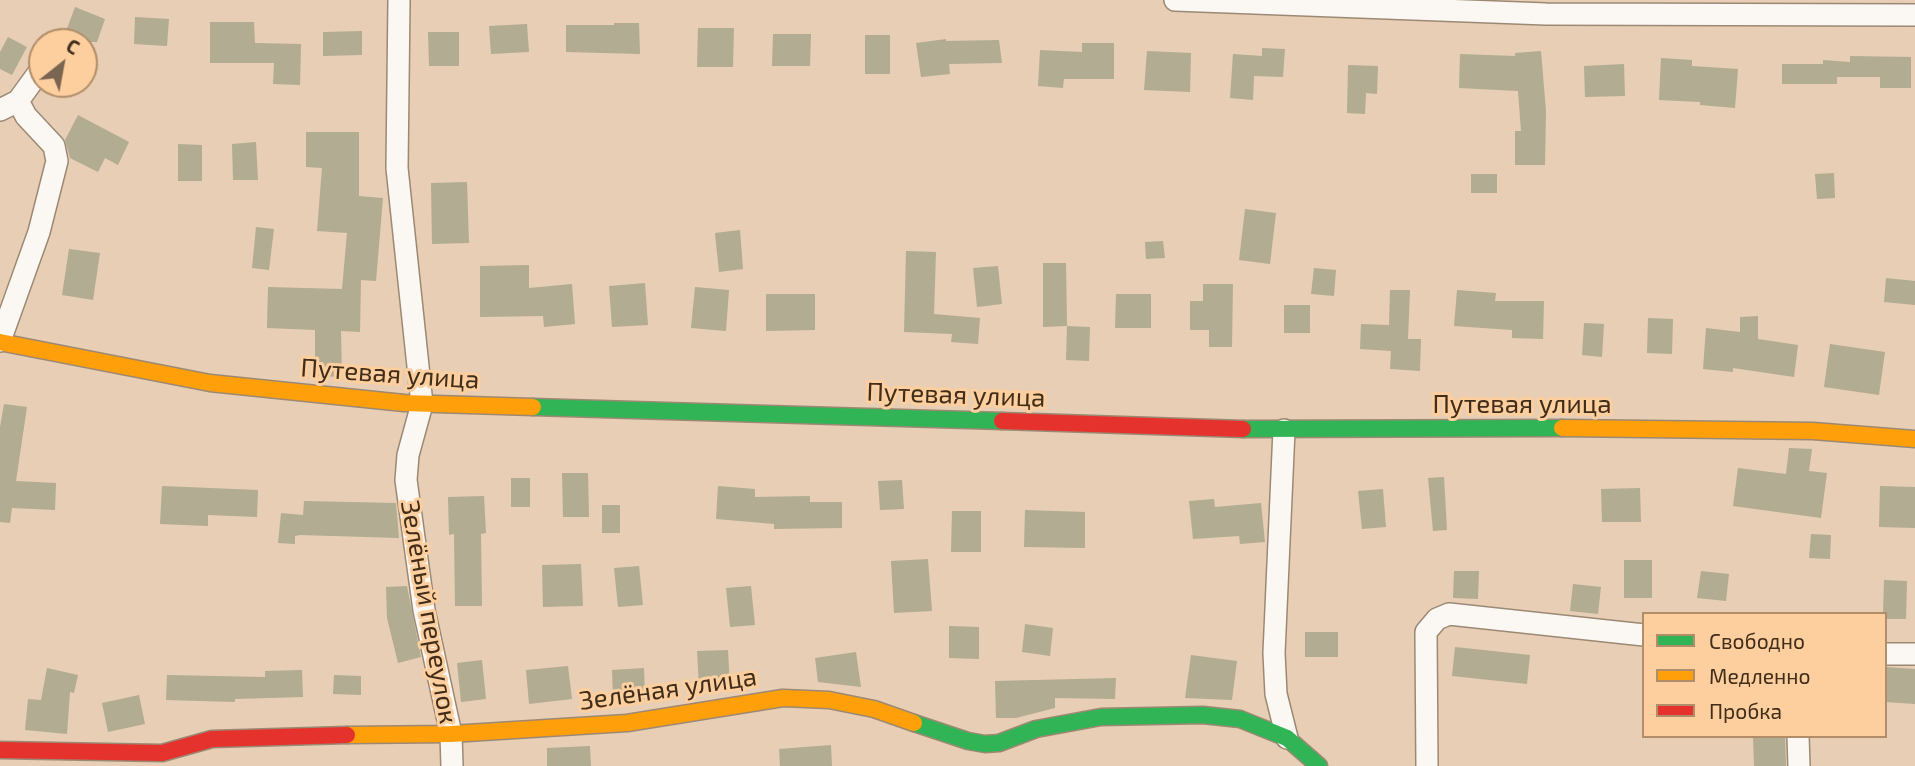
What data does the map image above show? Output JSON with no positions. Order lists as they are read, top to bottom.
{
  "streets": {
    "street": ["Путевая улица", "Зелёный переулок", "Зелёная улица"]
  },
  "crossings": [
    ["Путевая улица", "Зелёный переулок"],
    ["Зелёный переулок", "Зелёная улица"]
  ],
  "legend": ["Свободно", "Медленно", "Пробка"],
  "north": "top right"
}
